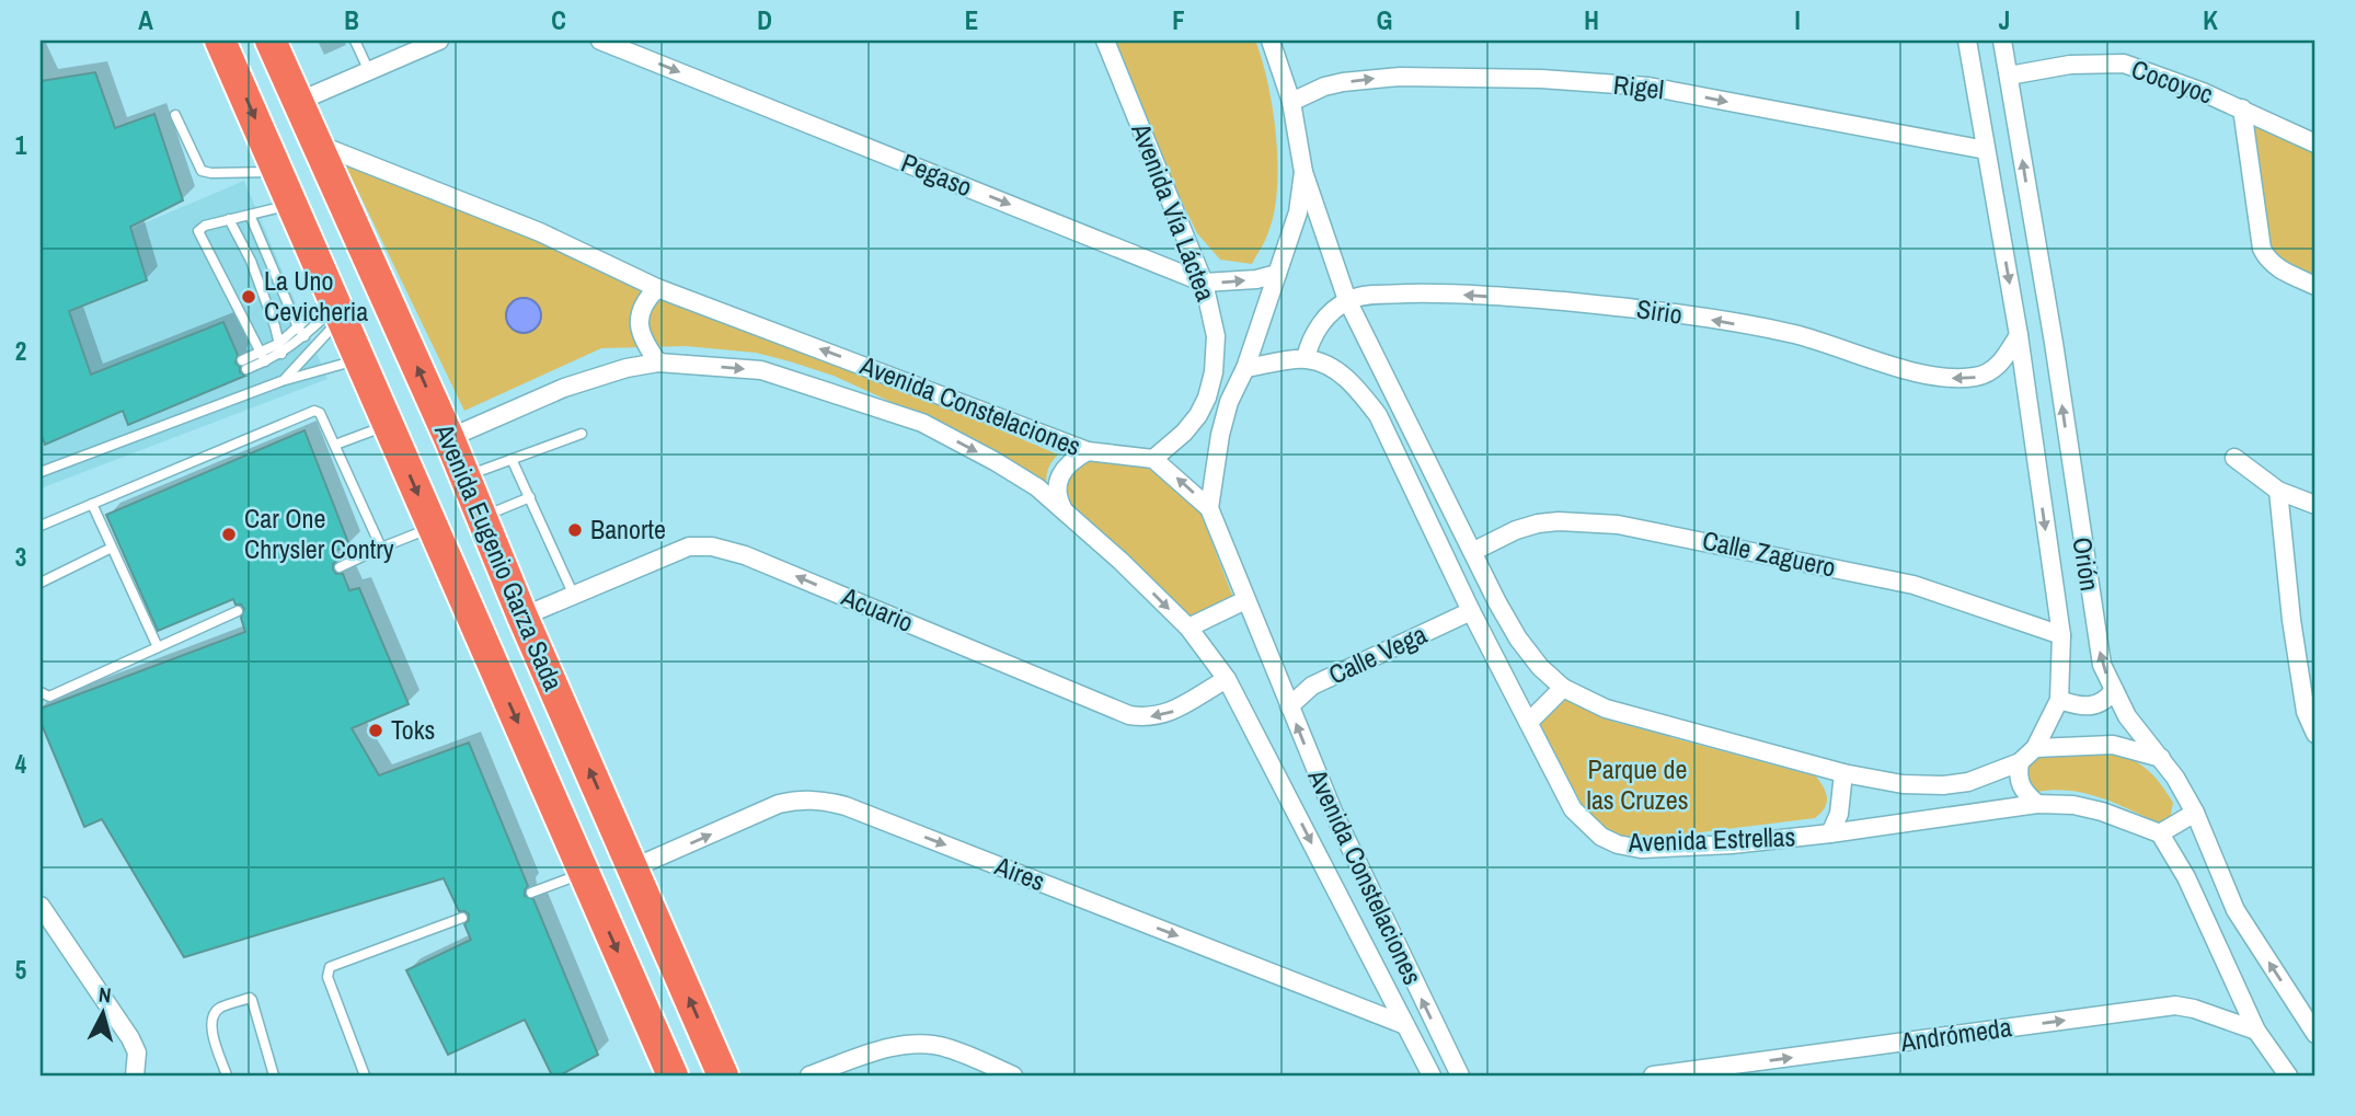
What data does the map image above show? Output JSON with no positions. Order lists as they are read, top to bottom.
{
  "streets": {
    "highway": ["Avenida Eugenio Garza Sada"],
    "street": [
      "Cocoyoc",
      "Rigel",
      "Pegaso",
      "Avenida Vía Láctea",
      "Sirio",
      "Avenida Constelaciones",
      "Calle Zaguero",
      "Orión",
      "Acuario",
      "Calle Vega",
      "Avenida Estrellas",
      "Aires",
      "Andrómeda"
    ]
  },
  "crossings": [
    ["Cocoyoc", "Orión"],
    ["Rigel", "Orión"],
    ["Pegaso", "Avenida Vía Láctea"],
    ["Avenida Vía Láctea", "Avenida Constelaciones"],
    ["Sirio", "Orión"],
    ["Avenida Constelaciones", "Avenida Eugenio Garza Sada"],
    ["Avenida Constelaciones", "Acuario"],
    ["Avenida Constelaciones", "Calle Vega"],
    ["Avenida Constelaciones", "Aires"],
    ["Calle Zaguero", "Orión"],
    ["Avenida Eugenio Garza Sada", "Acuario"],
    ["Avenida Eugenio Garza Sada", "Aires"],
    ["Calle Vega", "Avenida Estrellas"]
  ],
  "one_way": [
    "Rigel",
    "Pegaso",
    "Sirio",
    "Acuario",
    "Aires",
    "Andrómeda"
  ],
  "parks": ["Parque de las Cruzes"],
  "places": [
    "La Uno Cevicheria",
    "Banorte",
    "Car One Chrysler Contry",
    "Toks"
  ],
  "north": "top",
  "grid": {
    "columns": [
      "A",
      "B",
      "C",
      "D",
      "E",
      "F",
      "G",
      "H",
      "I",
      "J",
      "K"
    ],
    "rows": [
      "1",
      "2",
      "3",
      "4",
      "5"
    ]
  }
}
